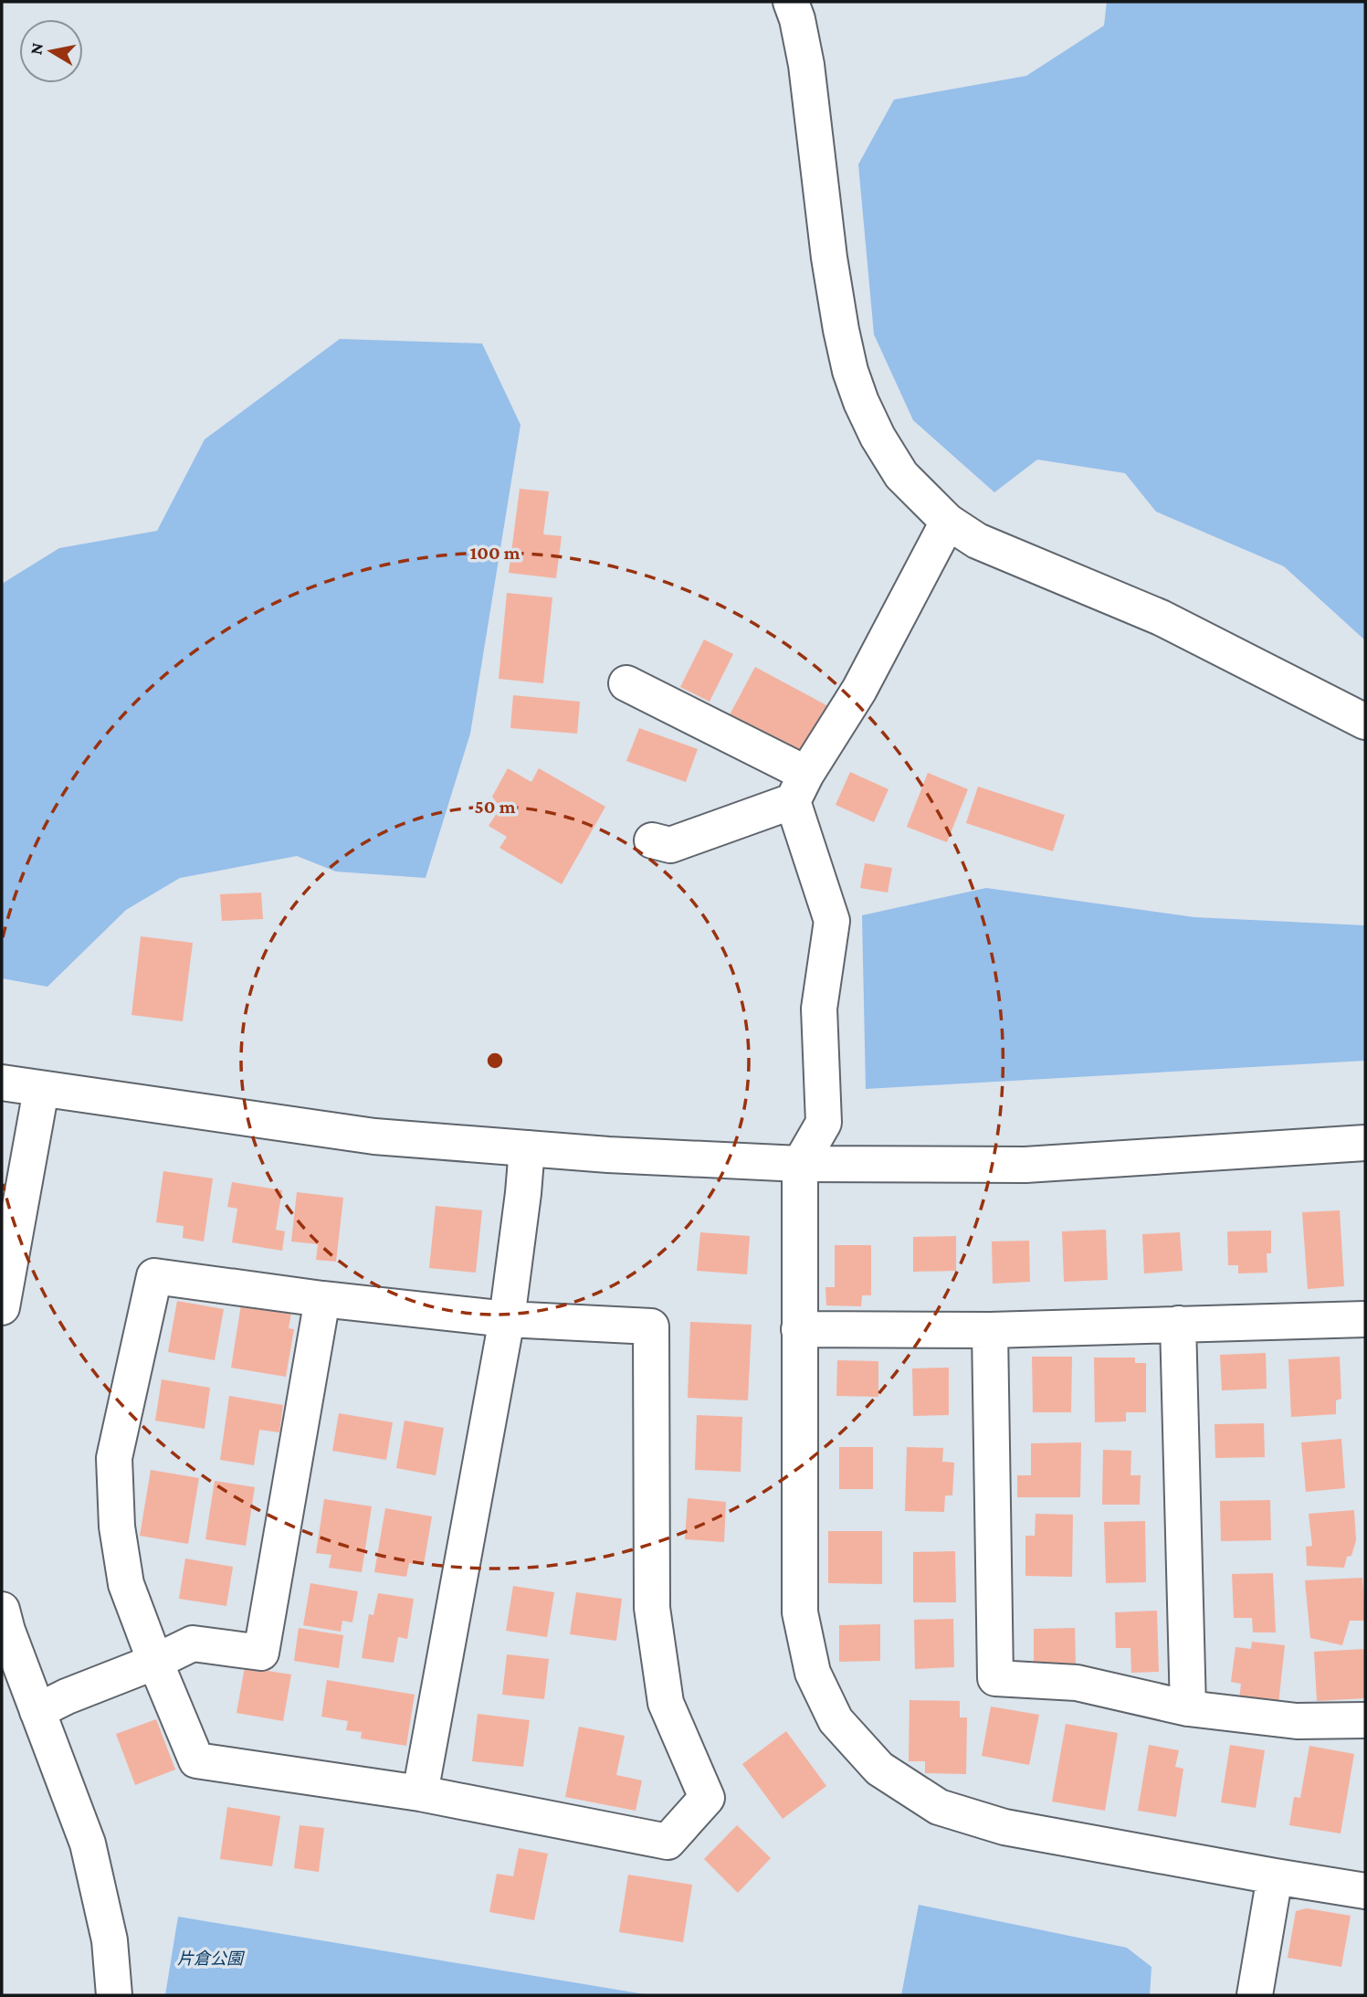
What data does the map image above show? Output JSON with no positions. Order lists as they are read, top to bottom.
{
  "parks": ["片倉公園"],
  "north": "left",
  "rings": ["100 m", "50 m"]
}
